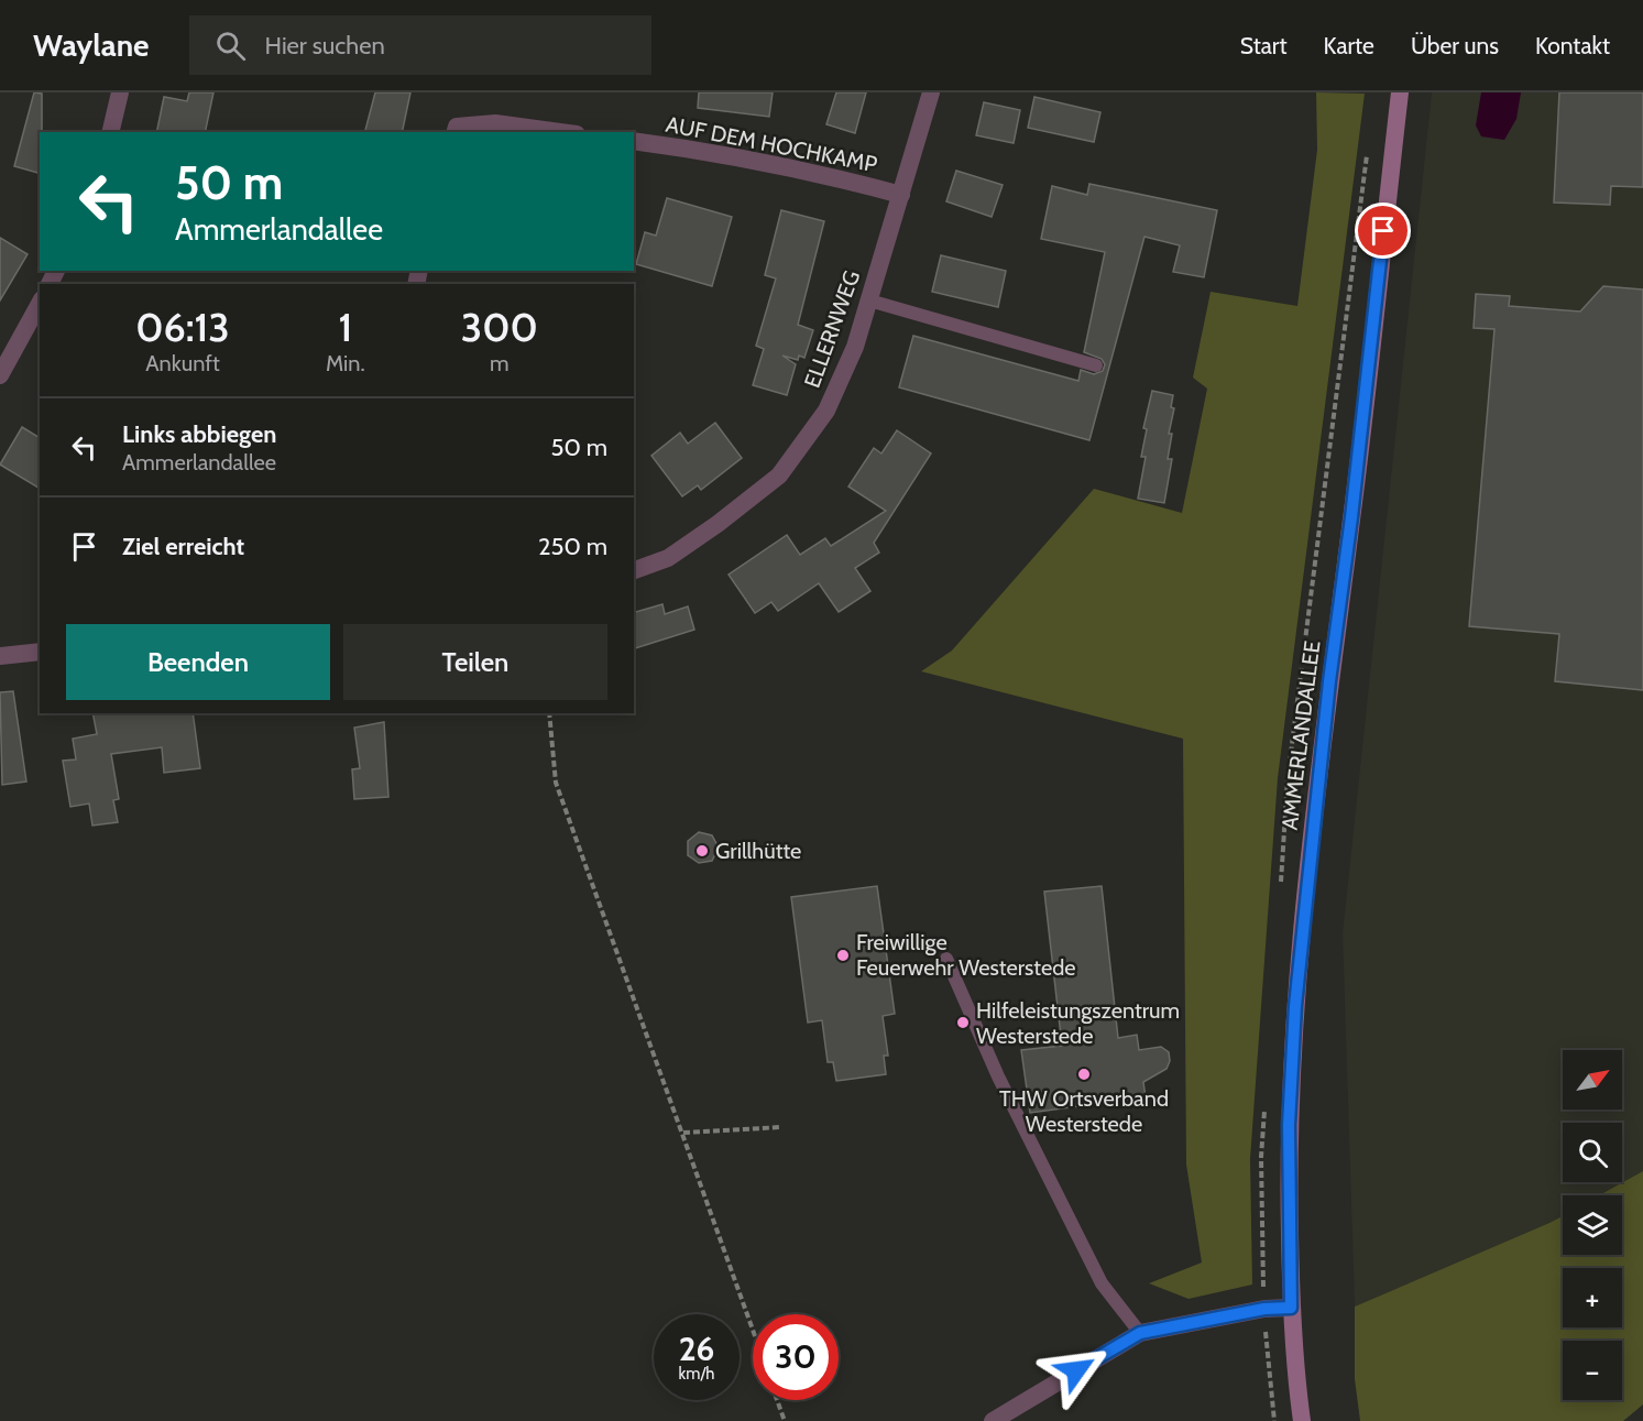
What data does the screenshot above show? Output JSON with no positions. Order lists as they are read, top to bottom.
{
  "streets": {
    "main road": ["AMMERLANDALLEE"],
    "street": ["AUF DEM HOCHKAMP", "ELLERNWEG"]
  },
  "crossings": [
    ["AUF DEM HOCHKAMP", "ELLERNWEG"]
  ],
  "places": [
    "Grillhütte",
    "Freiwillige Feuerwehr Westerstede",
    "Hilfeleistungszentrum Westerstede",
    "THW Ortsverband Westerstede"
  ],
  "north": "top right",
  "page": {
    "header": "Waylane",
    "search": "Hier suchen",
    "nav": [
      "Start",
      "Karte",
      "Über uns",
      "Kontakt"
    ],
    "turn": ["50 m", "Ammerlandallee"],
    "eta": [
      "06:13",
      "Ankunft",
      "1",
      "Min.",
      "300",
      "m"
    ],
    "list": [
      {
        "name": "Links abbiegen",
        "note": "Ammerlandallee",
        "value": "50 m"
      },
      {
        "name": "Ziel erreicht",
        "value": "250 m"
      }
    ],
    "buttons": ["Beenden", "Teilen"],
    "map_buttons": ["+", "−"],
    "speed": "26 km/h",
    "limit": "30"
  }
}
